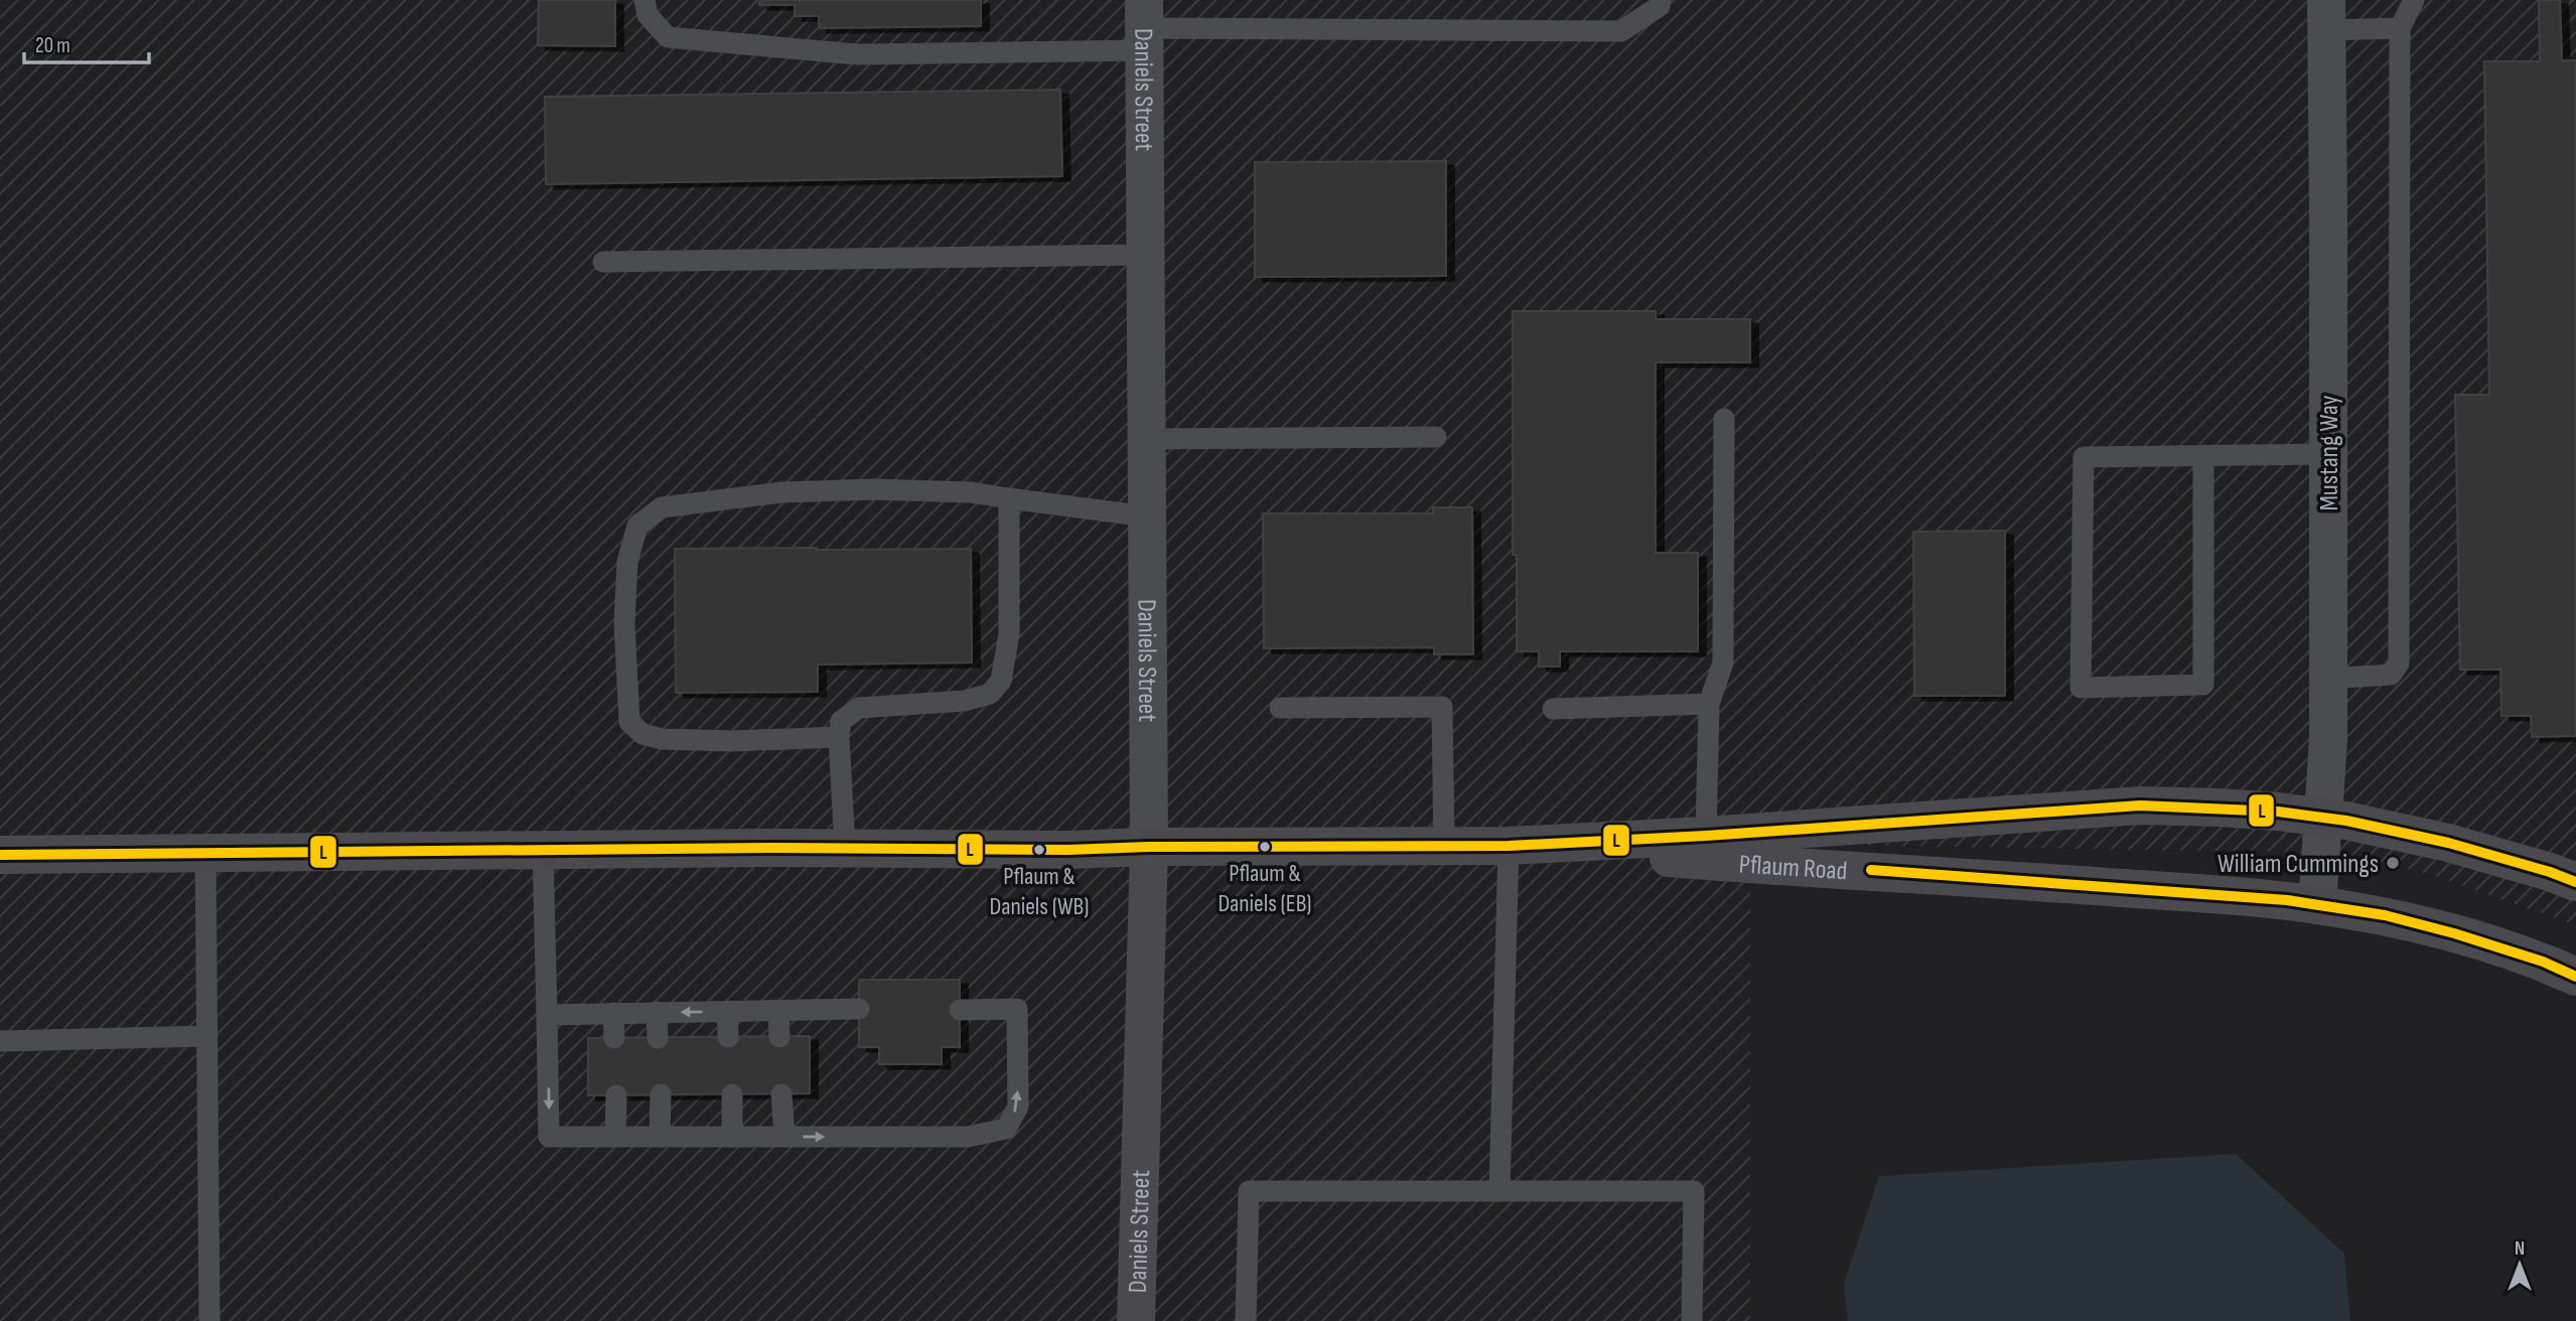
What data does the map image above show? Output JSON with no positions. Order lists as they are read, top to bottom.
{
  "streets": {
    "street": ["Daniels Street", "Mustang Way", "Pflaum Road"]
  },
  "crossings": [
    ["Daniels Street", "Pflaum Road"],
    ["Mustang Way", "Pflaum Road"]
  ],
  "places": ["Pflaum & Daniels (EB)", "Pflaum & Daniels (WB)", "William Cummings"],
  "lines": ["transit line L"],
  "scale_bar": "20 m",
  "north": "top"
}
